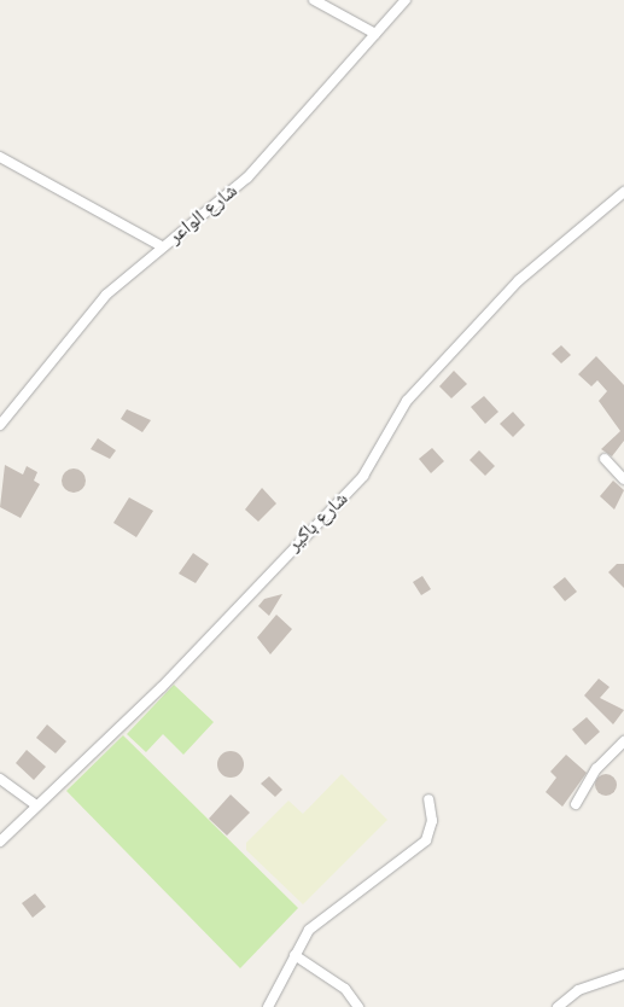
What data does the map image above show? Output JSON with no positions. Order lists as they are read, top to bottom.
{
  "streets": {
    "street": ["شارع الواعر", "شارع باكير"]
  }
}
